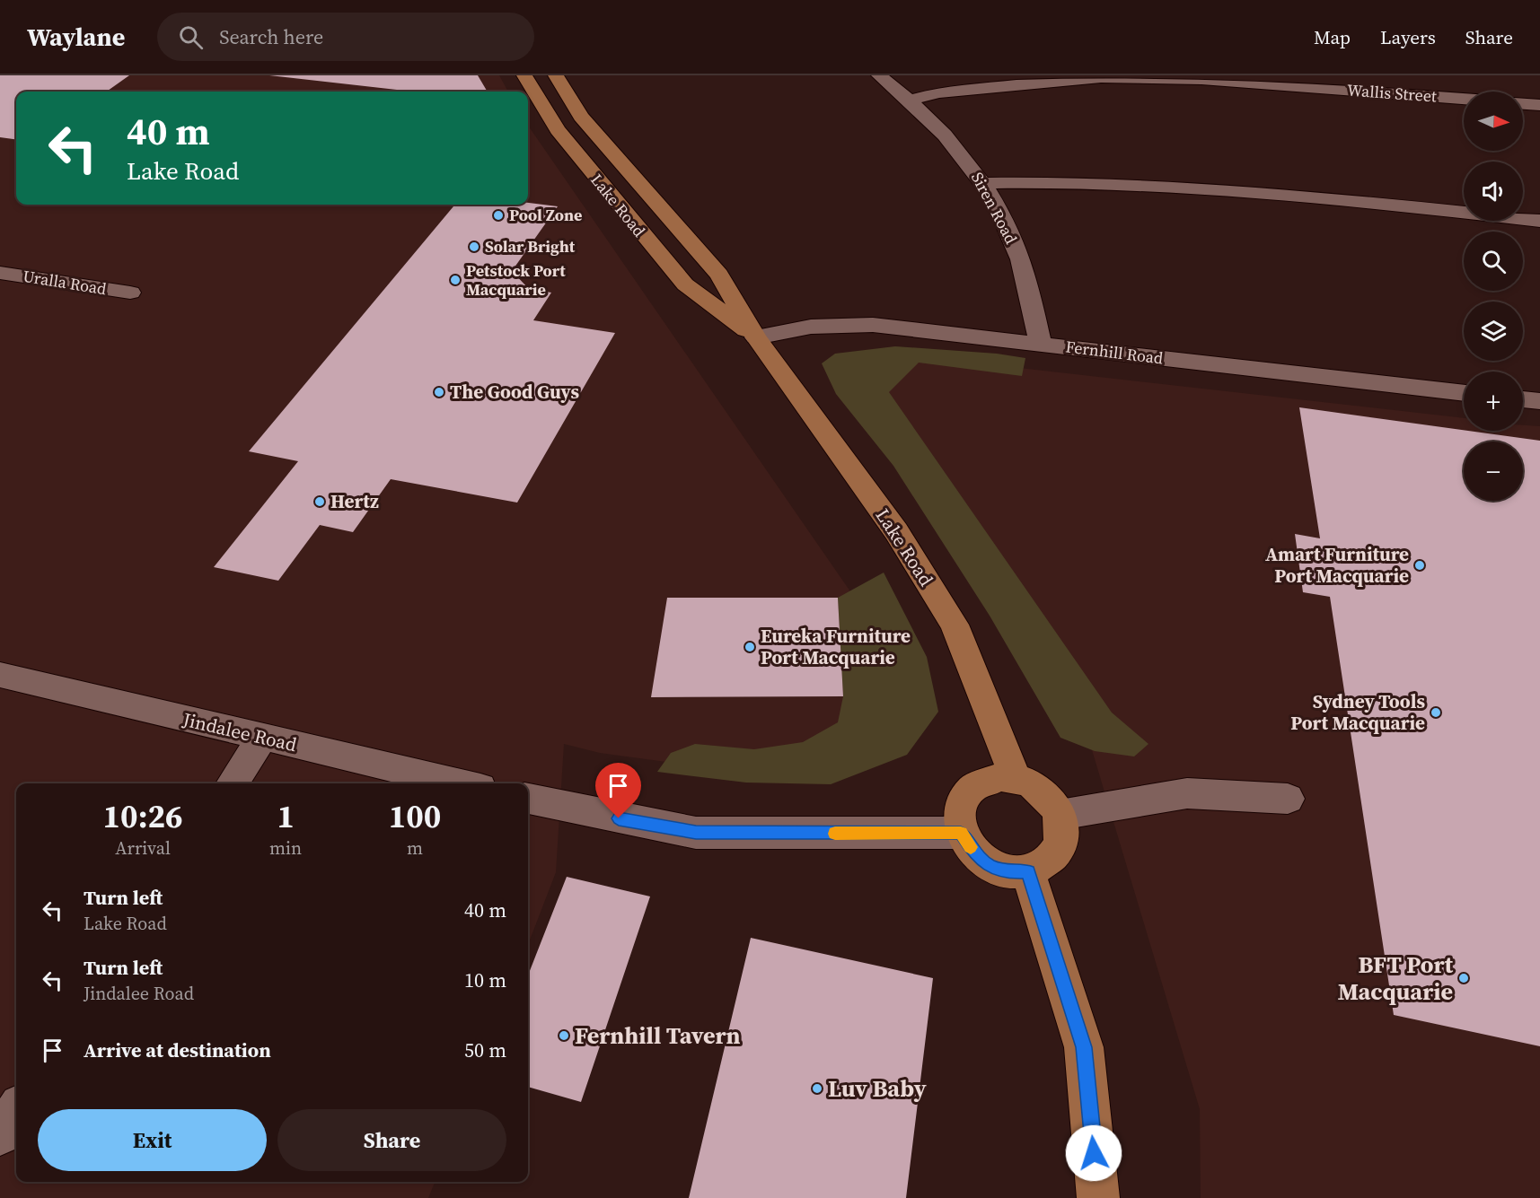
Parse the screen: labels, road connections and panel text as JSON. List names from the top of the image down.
{
  "streets": {
    "main road": ["Lake Road"],
    "street": [
      "Wallis Street",
      "Siren Road",
      "Uralla Road",
      "Fernhill Road",
      "Jindalee Road"
    ]
  },
  "crossings": [
    ["Wallis Street", "Siren Road"],
    ["Lake Road", "Fernhill Road"],
    ["Siren Road", "Fernhill Road"]
  ],
  "places": [
    "Pool Zone",
    "Solar Bright",
    "Petstock Port Macquarie",
    "The Good Guys",
    "Hertz",
    "Amart Furniture Port Macquarie",
    "Eureka Furniture Port Macquarie",
    "Sydney Tools Port Macquarie",
    "BFT Port Macquarie",
    "Fernhill Tavern",
    "Luv Baby"
  ],
  "north": "right",
  "page": {
    "header": "Waylane",
    "search": "Search here",
    "nav": ["Map", "Layers", "Share"],
    "map_buttons": ["+", "−"],
    "turn": ["40 m", "Lake Road"],
    "eta": [
      "10:26",
      "Arrival",
      "1",
      "min",
      "100",
      "m"
    ],
    "list": [
      {
        "name": "Turn left",
        "note": "Lake Road",
        "value": "40 m"
      },
      {
        "name": "Turn left",
        "note": "Jindalee Road",
        "value": "10 m"
      },
      {
        "name": "Arrive at destination",
        "value": "50 m"
      }
    ],
    "buttons": ["Exit", "Share"]
  }
}
